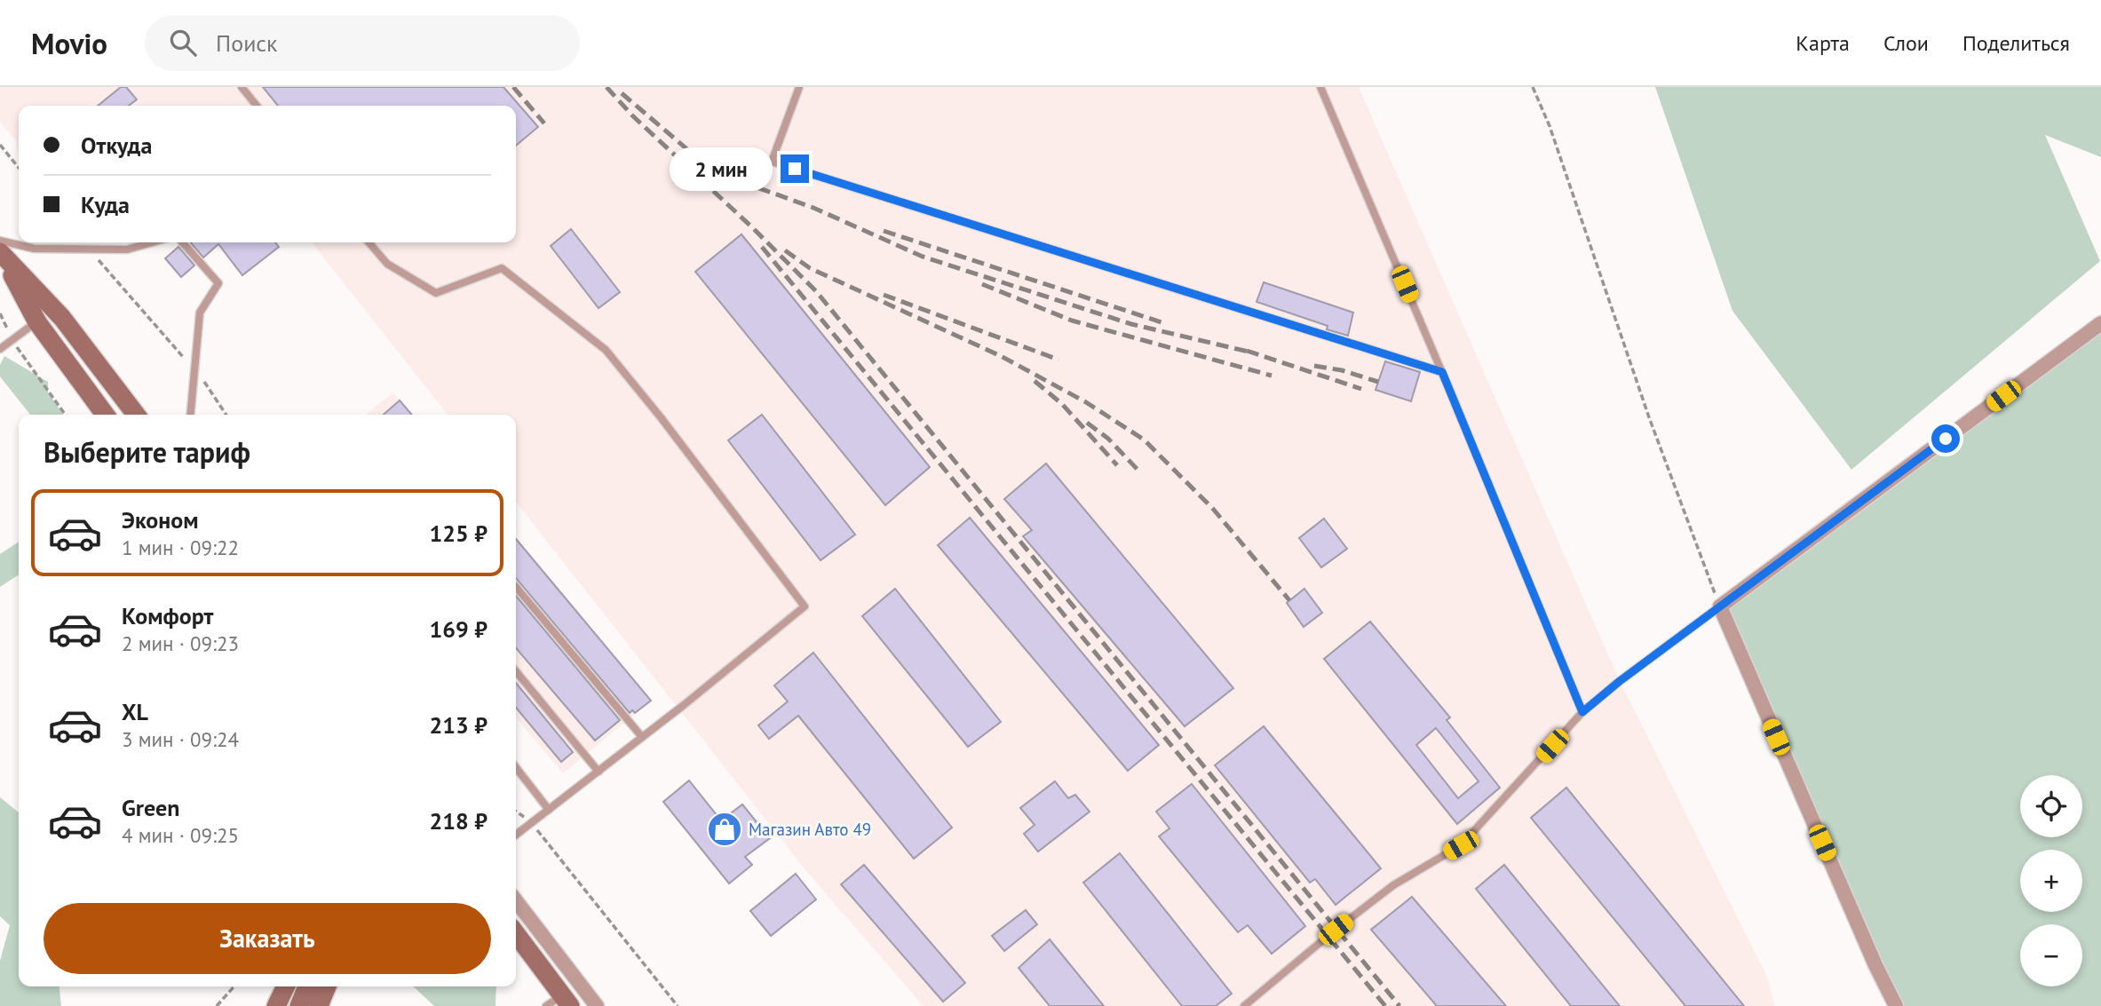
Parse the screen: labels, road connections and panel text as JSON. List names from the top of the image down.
{
  "places": {
    "shop": ["Магазин Авто 49"]
  },
  "page": {
    "header": "Movio",
    "search": "Поиск",
    "nav": ["Карта", "Слои", "Поделиться"],
    "banner": ["Откуда", "Куда"],
    "bubble": "2 мин",
    "heading": "Выберите тариф",
    "list": [
      {
        "name": "Эконом",
        "note": "1 мин · 09:22",
        "value": "125 ₽"
      },
      {
        "name": "Комфорт",
        "note": "2 мин · 09:23",
        "value": "169 ₽"
      },
      {
        "name": "XL",
        "note": "3 мин · 09:24",
        "value": "213 ₽"
      },
      {
        "name": "Green",
        "note": "4 мин · 09:25",
        "value": "218 ₽"
      }
    ],
    "map_buttons": ["+", "−"],
    "buttons": "Заказать"
  }
}
